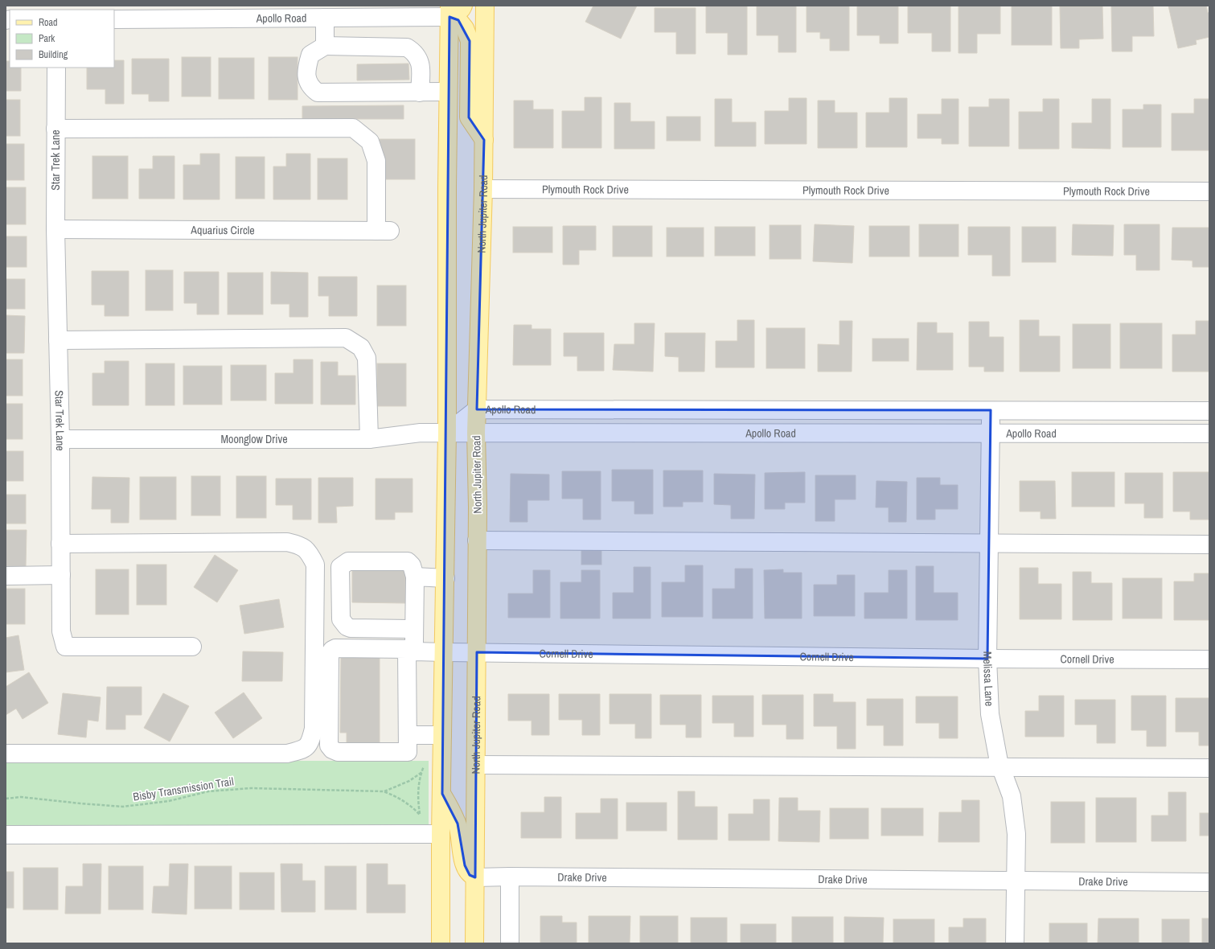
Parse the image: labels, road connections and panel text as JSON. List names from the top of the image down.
{
  "streets": {
    "main road": ["North Jupiter Road"],
    "street": [
      "Apollo Road",
      "Star Trek Lane",
      "Plymouth Rock Drive",
      "Aquarius Circle",
      "Moonglow Drive",
      "Cornell Drive",
      "Melissa Lane",
      "Drake Drive"
    ],
    "path": ["Bisby Transmission Trail"]
  },
  "crossings": [
    ["Apollo Road", "North Jupiter Road"],
    ["Apollo Road", "Moonglow Drive"],
    ["Apollo Road", "Melissa Lane"],
    ["Star Trek Lane", "Aquarius Circle"],
    ["Star Trek Lane", "Moonglow Drive"],
    ["Plymouth Rock Drive", "North Jupiter Road"],
    ["North Jupiter Road", "Cornell Drive"],
    ["North Jupiter Road", "Drake Drive"],
    ["Cornell Drive", "Melissa Lane"],
    ["Melissa Lane", "Drake Drive"]
  ],
  "legend": ["Road", "Park", "Building"]
}
